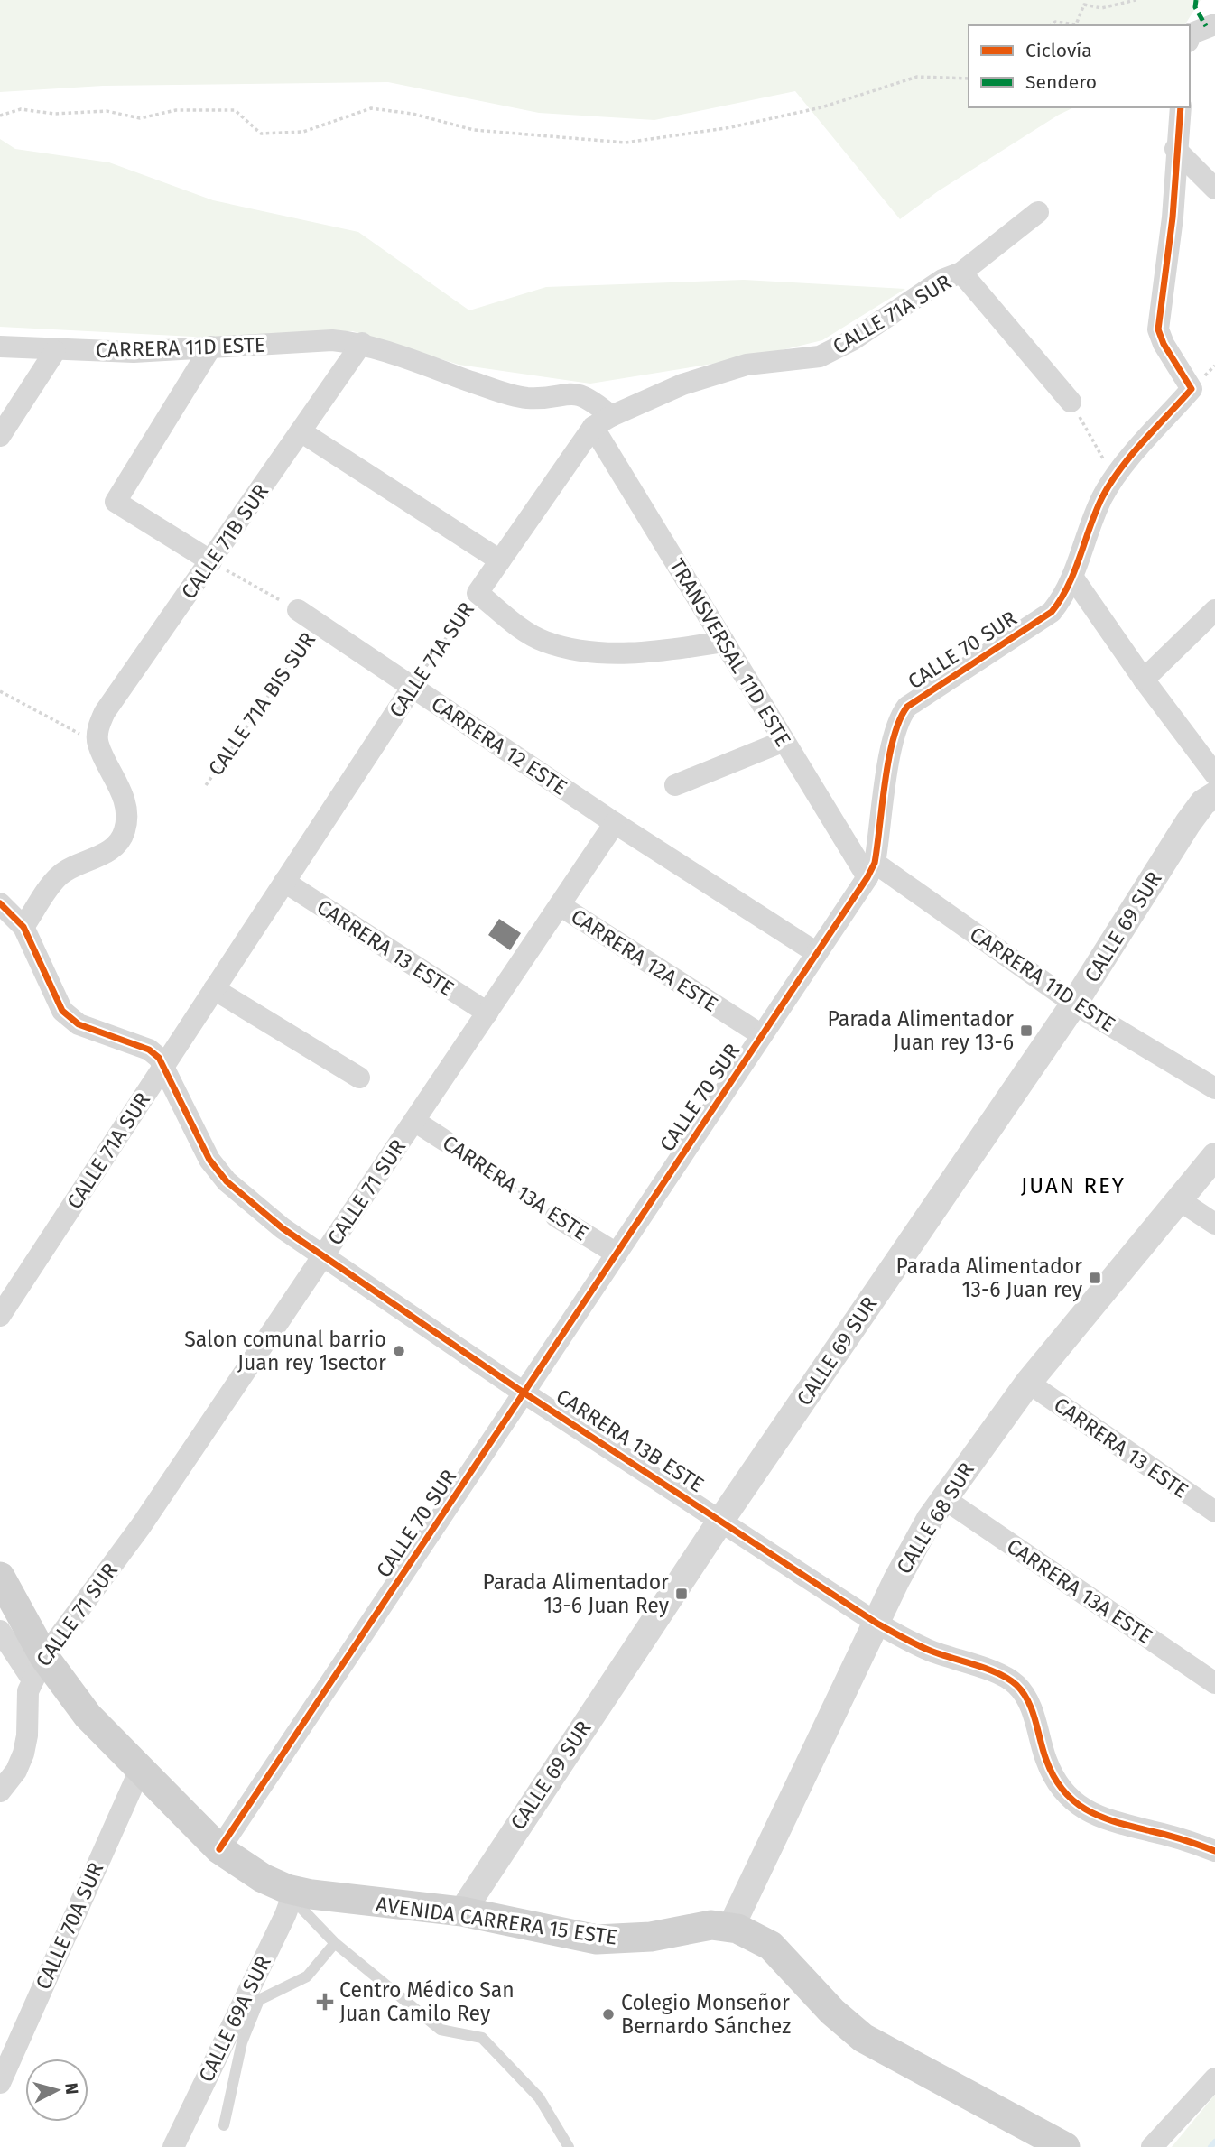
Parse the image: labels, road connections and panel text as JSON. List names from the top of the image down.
{
  "streets": {
    "main road": ["AVENIDA CARRERA 15 ESTE"],
    "street": [
      "CALLE 71A SUR",
      "CARRERA 11D ESTE",
      "CALLE 71B SUR",
      "CALLE 70 SUR",
      "TRANSVERSAL 11D ESTE",
      "CARRERA 12 ESTE",
      "CALLE 69 SUR",
      "CARRERA 13 ESTE",
      "CARRERA 12A ESTE",
      "CARRERA 13A ESTE",
      "CALLE 71 SUR",
      "CARRERA 13B ESTE",
      "CALLE 68 SUR",
      "CALLE 70A SUR",
      "CALLE 69A SUR"
    ],
    "path": ["CALLE 71A BIS SUR"]
  },
  "crossings": [
    ["CALLE 71A SUR", "CARRERA 11D ESTE"],
    ["CALLE 71A SUR", "TRANSVERSAL 11D ESTE"],
    ["CALLE 71A SUR", "CARRERA 12 ESTE"],
    ["CALLE 71A SUR", "CARRERA 13 ESTE"],
    ["CALLE 71A SUR", "CARRERA 13B ESTE"],
    ["CARRERA 11D ESTE", "CALLE 71B SUR"],
    ["CARRERA 11D ESTE", "CALLE 70 SUR"],
    ["CARRERA 11D ESTE", "TRANSVERSAL 11D ESTE"],
    ["CARRERA 11D ESTE", "CALLE 69 SUR"],
    ["CALLE 70 SUR", "TRANSVERSAL 11D ESTE"],
    ["CALLE 70 SUR", "CARRERA 12 ESTE"],
    ["CALLE 70 SUR", "CARRERA 12A ESTE"],
    ["CALLE 70 SUR", "CARRERA 13A ESTE"],
    ["CALLE 70 SUR", "CARRERA 13B ESTE"],
    ["CALLE 70 SUR", "AVENIDA CARRERA 15 ESTE"],
    ["CALLE 71A BIS SUR", "CARRERA 12 ESTE"],
    ["CARRERA 12 ESTE", "CALLE 71 SUR"],
    ["CALLE 69 SUR", "CARRERA 13B ESTE"],
    ["CALLE 69 SUR", "AVENIDA CARRERA 15 ESTE"],
    ["CARRERA 13 ESTE", "CALLE 71 SUR"],
    ["CARRERA 13 ESTE", "CALLE 68 SUR"],
    ["CARRERA 12A ESTE", "CALLE 71 SUR"],
    ["CARRERA 13A ESTE", "CALLE 71 SUR"],
    ["CARRERA 13A ESTE", "CALLE 68 SUR"],
    ["CALLE 71 SUR", "CARRERA 13B ESTE"],
    ["CALLE 71 SUR", "AVENIDA CARRERA 15 ESTE"],
    ["CARRERA 13B ESTE", "CALLE 68 SUR"],
    ["CALLE 68 SUR", "AVENIDA CARRERA 15 ESTE"],
    ["AVENIDA CARRERA 15 ESTE", "CALLE 70A SUR"],
    ["AVENIDA CARRERA 15 ESTE", "CALLE 69A SUR"]
  ],
  "districts": ["JUAN REY"],
  "places": {
    "transit": ["Parada Alimentador Juan rey 13-6", "Parada Alimentador 13-6 Juan rey", "Parada Alimentador 13-6 Juan Rey"],
    "other": ["Salon comunal barrio Juan rey 1sector", "Colegio Monseñor Bernardo Sánchez"],
    "health": ["Centro Médico San Juan Camilo Rey"]
  },
  "legend": ["Ciclovía", "Sendero"],
  "north": "right"
}
